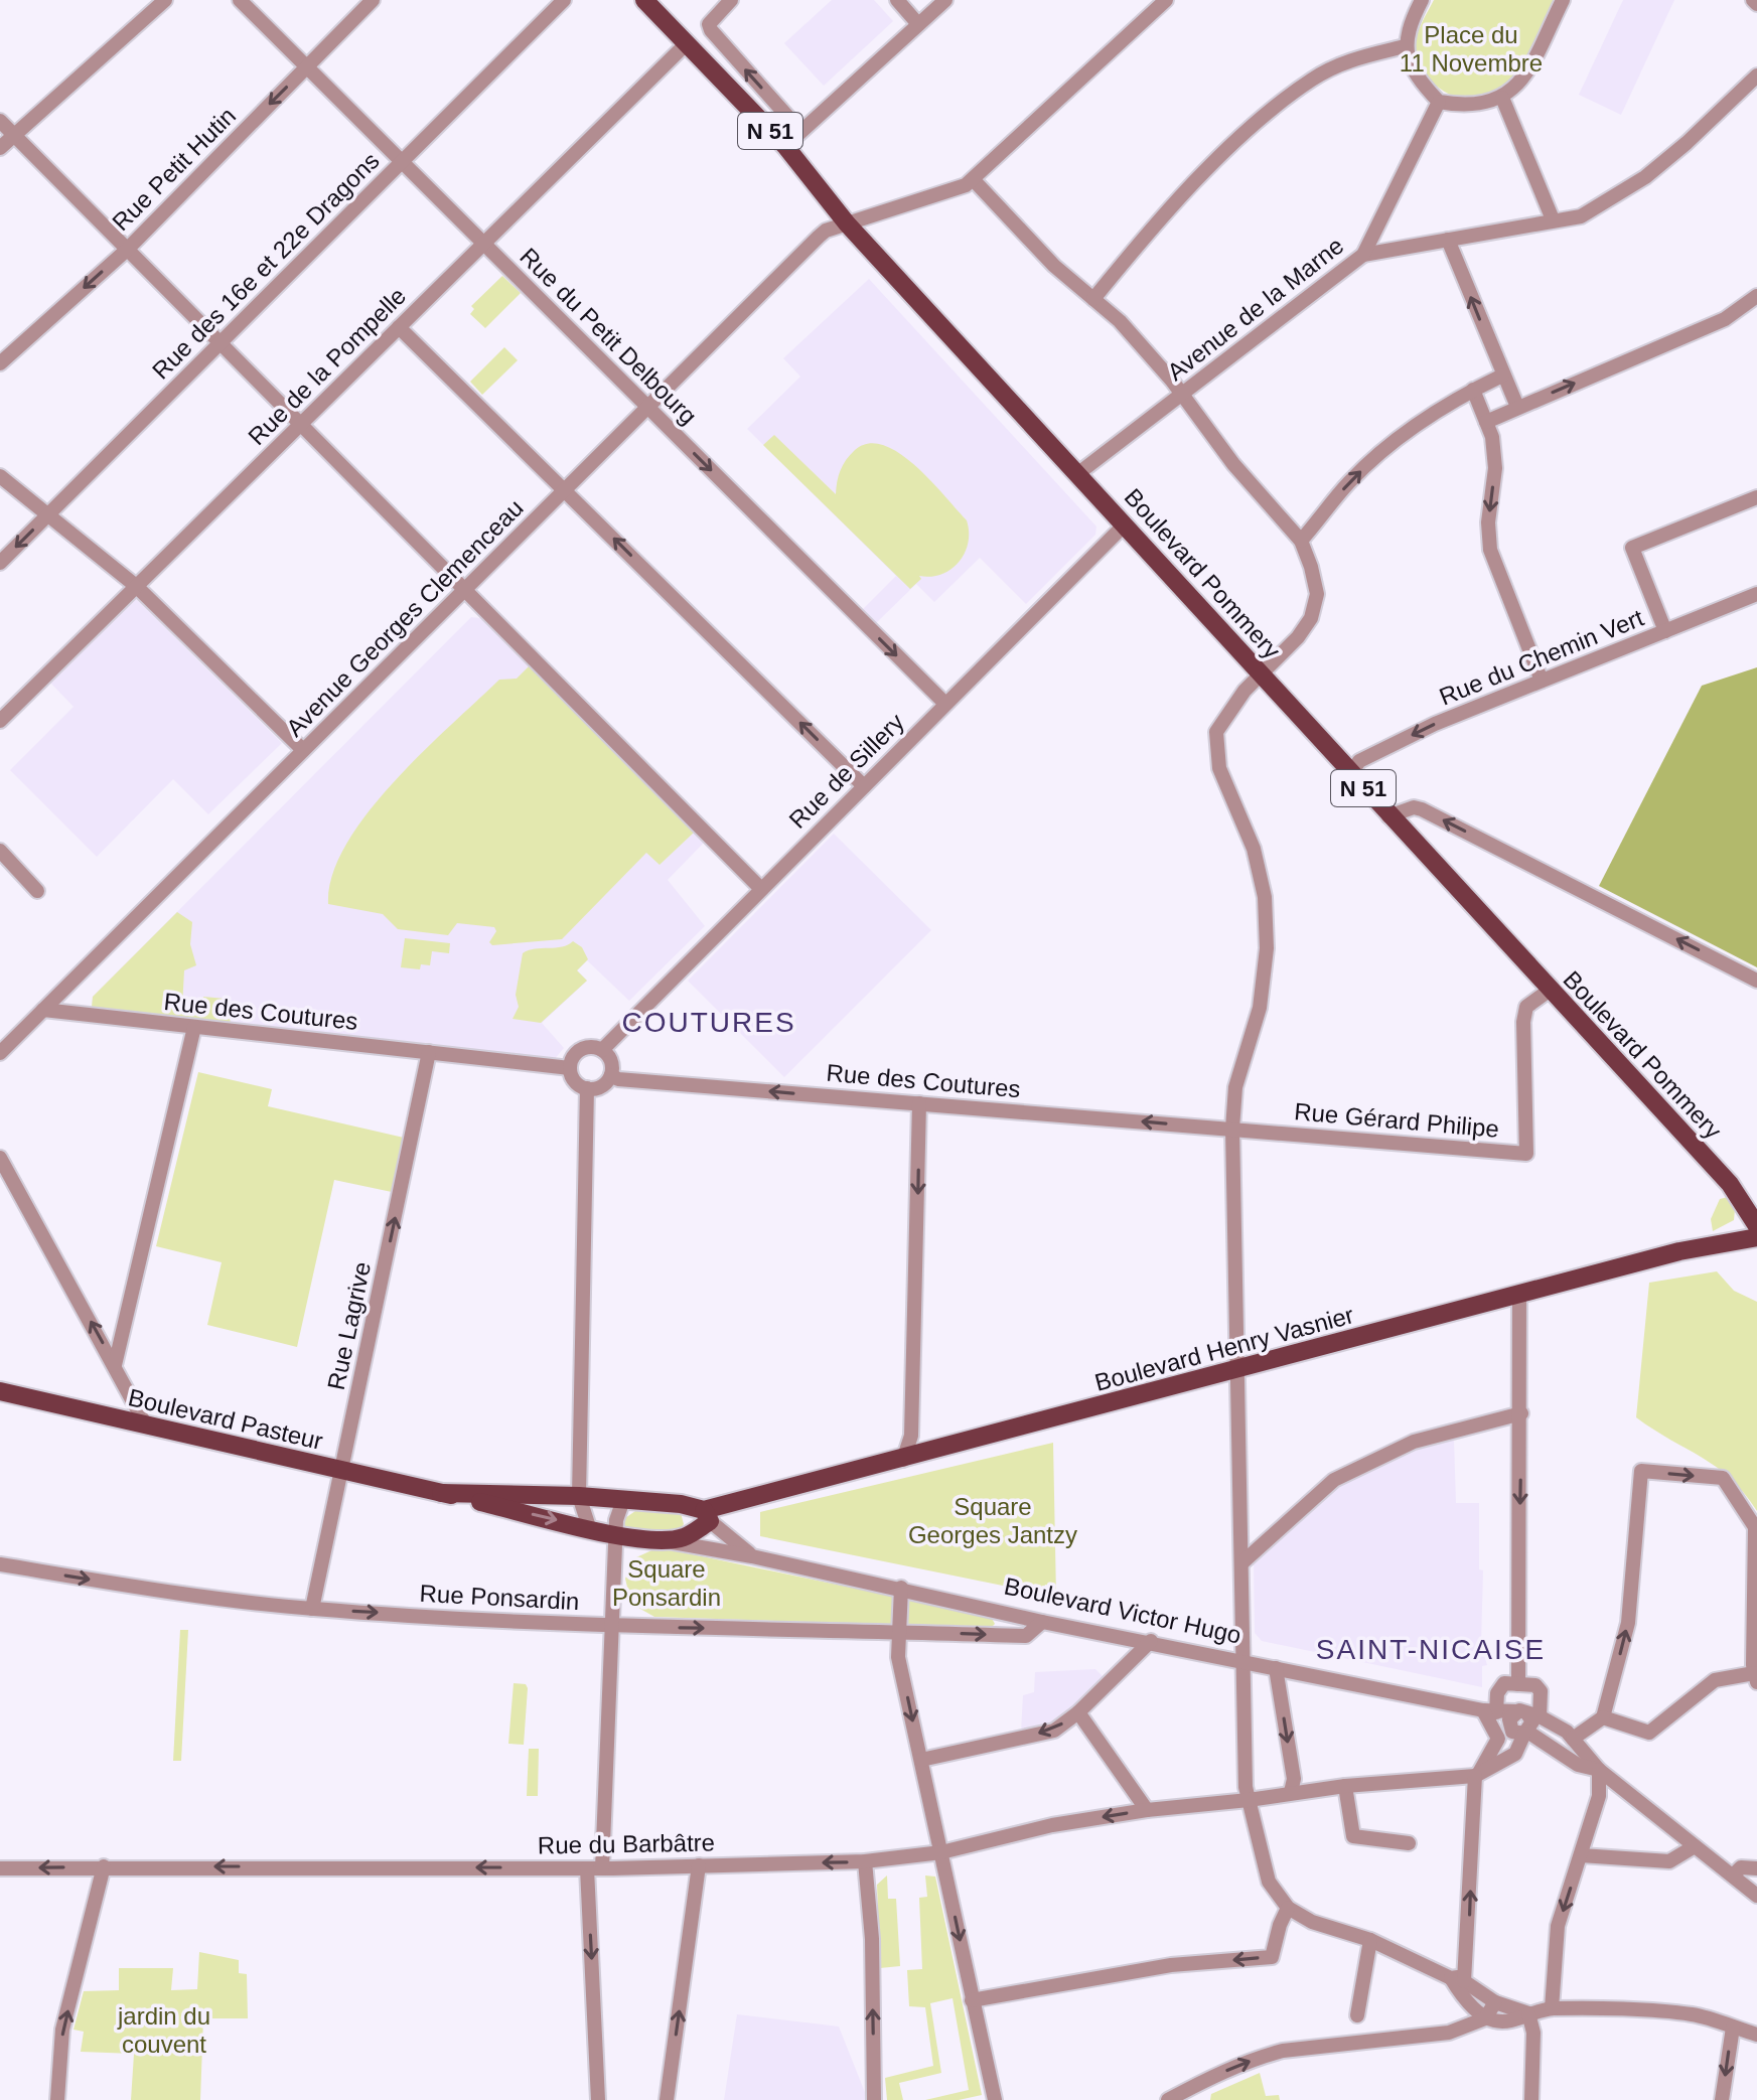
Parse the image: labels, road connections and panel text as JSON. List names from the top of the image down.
{
  "streets": {
    "main road": [
      "N 51",
      "Boulevard Pommery",
      "Boulevard Henry Vasnier",
      "Boulevard Pasteur",
      "Boulevard Victor Hugo"
    ],
    "street": [
      "Rue Petit Hutin",
      "Rue des 16e et 22e Dragons",
      "Avenue de la Marne",
      "Rue du Petit Delbourg",
      "Rue de la Pompelle",
      "Avenue Georges Clemenceau",
      "Rue du Chemin Vert",
      "Rue de Sillery",
      "Rue des Coutures",
      "Rue Gérard Philipe",
      "Rue Lagrive",
      "Rue Ponsardin",
      "Rue du Barbâtre"
    ]
  },
  "crossings": [
    ["Rue Petit Hutin", "Rue du Petit Delbourg"],
    ["Rue des 16e et 22e Dragons", "Rue du Petit Delbourg"],
    ["Avenue de la Marne", "Boulevard Pommery"],
    ["Rue du Petit Delbourg", "Rue de la Pompelle"],
    ["Rue du Petit Delbourg", "Avenue Georges Clemenceau"],
    ["Rue du Petit Delbourg", "Rue de Sillery"],
    ["Rue de la Pompelle", "Boulevard Pommery"],
    ["Boulevard Pommery", "Avenue Georges Clemenceau"],
    ["Boulevard Pommery", "Rue du Chemin Vert"],
    ["Boulevard Pommery", "Rue de Sillery"],
    ["Boulevard Pommery", "Rue Gérard Philipe"],
    ["Avenue Georges Clemenceau", "Rue des Coutures"],
    ["Rue de Sillery", "Rue des Coutures"],
    ["Rue des Coutures", "Rue Gérard Philipe"],
    ["Rue des Coutures", "Rue Lagrive"],
    ["Rue Lagrive", "Boulevard Pasteur"],
    ["Rue Lagrive", "Rue Ponsardin"],
    ["Boulevard Henry Vasnier", "Boulevard Pasteur"],
    ["Boulevard Henry Vasnier", "Boulevard Victor Hugo"],
    ["Boulevard Pasteur", "Boulevard Victor Hugo"],
    ["Rue Ponsardin", "Boulevard Victor Hugo"]
  ],
  "one_way": [
    "Rue Petit Hutin",
    "Rue du Chemin Vert",
    "Rue des Coutures",
    "Rue Lagrive",
    "Rue Ponsardin",
    "Rue du Barbâtre"
  ],
  "districts": ["COUTURES", "SAINT-NICAISE"],
  "parks": [
    "Place du 11 Novembre",
    "Square Georges Jantzy",
    "Square Ponsardin",
    "jardin du couvent"
  ]
}
